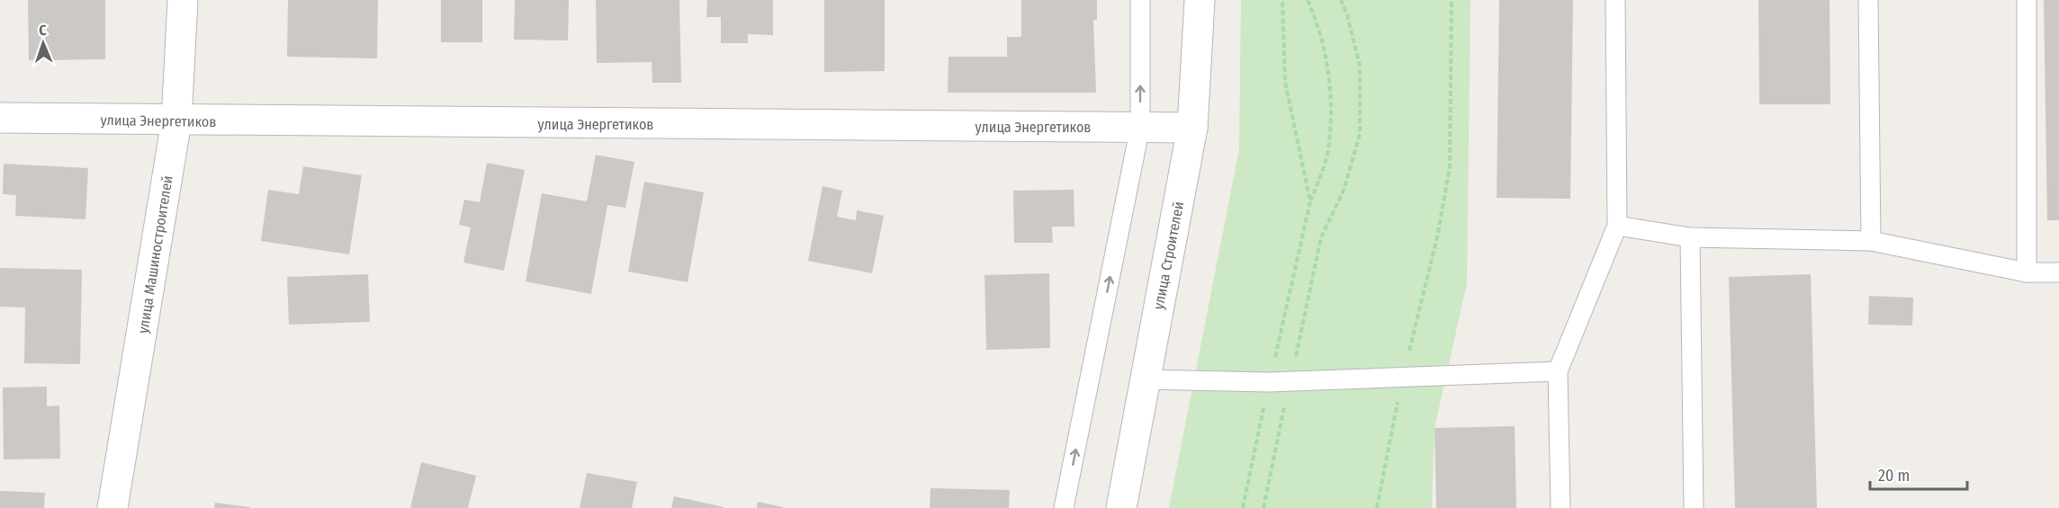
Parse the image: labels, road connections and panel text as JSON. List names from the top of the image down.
{
  "streets": {
    "street": ["улица Энергетиков", "улица Машиностроителей", "улица Строителей"]
  },
  "crossings": [
    ["улица Энергетиков", "улица Машиностроителей"],
    ["улица Энергетиков", "улица Строителей"]
  ],
  "scale_bar": "20 m",
  "north": "top"
}
